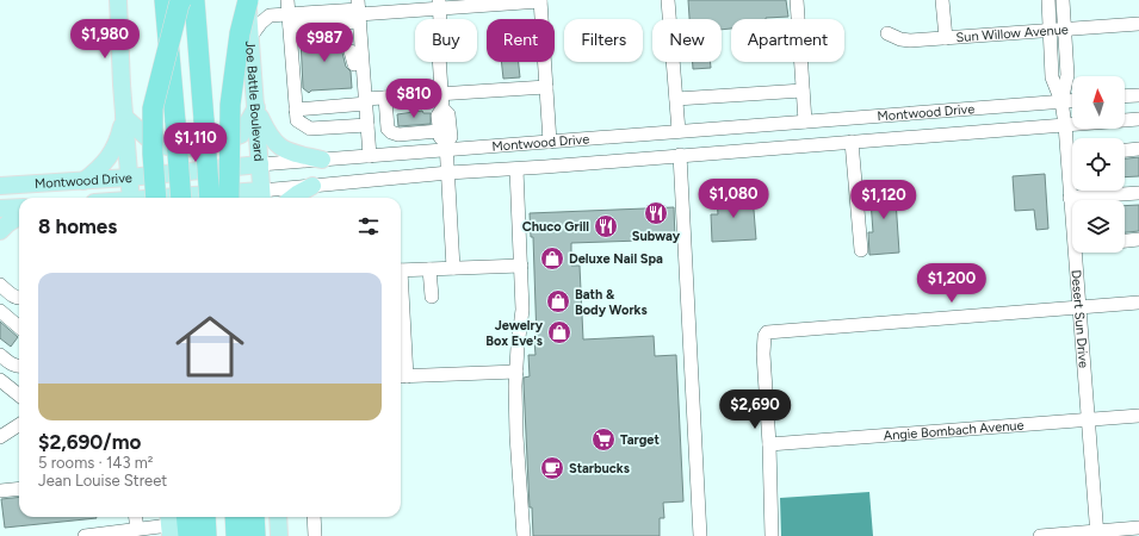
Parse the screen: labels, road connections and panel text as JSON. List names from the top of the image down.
{
  "streets": {
    "main road": ["Joe Battle Boulevard", "Montwood Drive"],
    "street": ["Sun Willow Avenue", "Desert Sun Drive", "Angie Bombach Avenue"]
  },
  "crossings": [
    ["Sun Willow Avenue", "Desert Sun Drive"],
    ["Joe Battle Boulevard", "Montwood Drive"],
    ["Montwood Drive", "Desert Sun Drive"],
    ["Desert Sun Drive", "Angie Bombach Avenue"]
  ],
  "places": {
    "restaurant": ["Subway", "Chuco Grill"],
    "shop": ["Deluxe Nail Spa", "Bath & Body Works", "Jewelry Box Eve's"],
    "supermarket": ["Target"],
    "cafe": ["Starbucks"]
  },
  "north": "top",
  "page": {
    "price": [
      "$1,980",
      "$987",
      "$810",
      "$1,110",
      "$1,080",
      "$1,120",
      "$1,200",
      "$2,690"
    ],
    "chip": [
      "Buy",
      "Rent",
      "Filters",
      "New",
      "Apartment"
    ],
    "heading": "8 homes",
    "list": [
      {
        "name": "$2,690/mo",
        "note": "5 rooms · 143 m² · Jean Louise Street"
      }
    ]
  }
}
